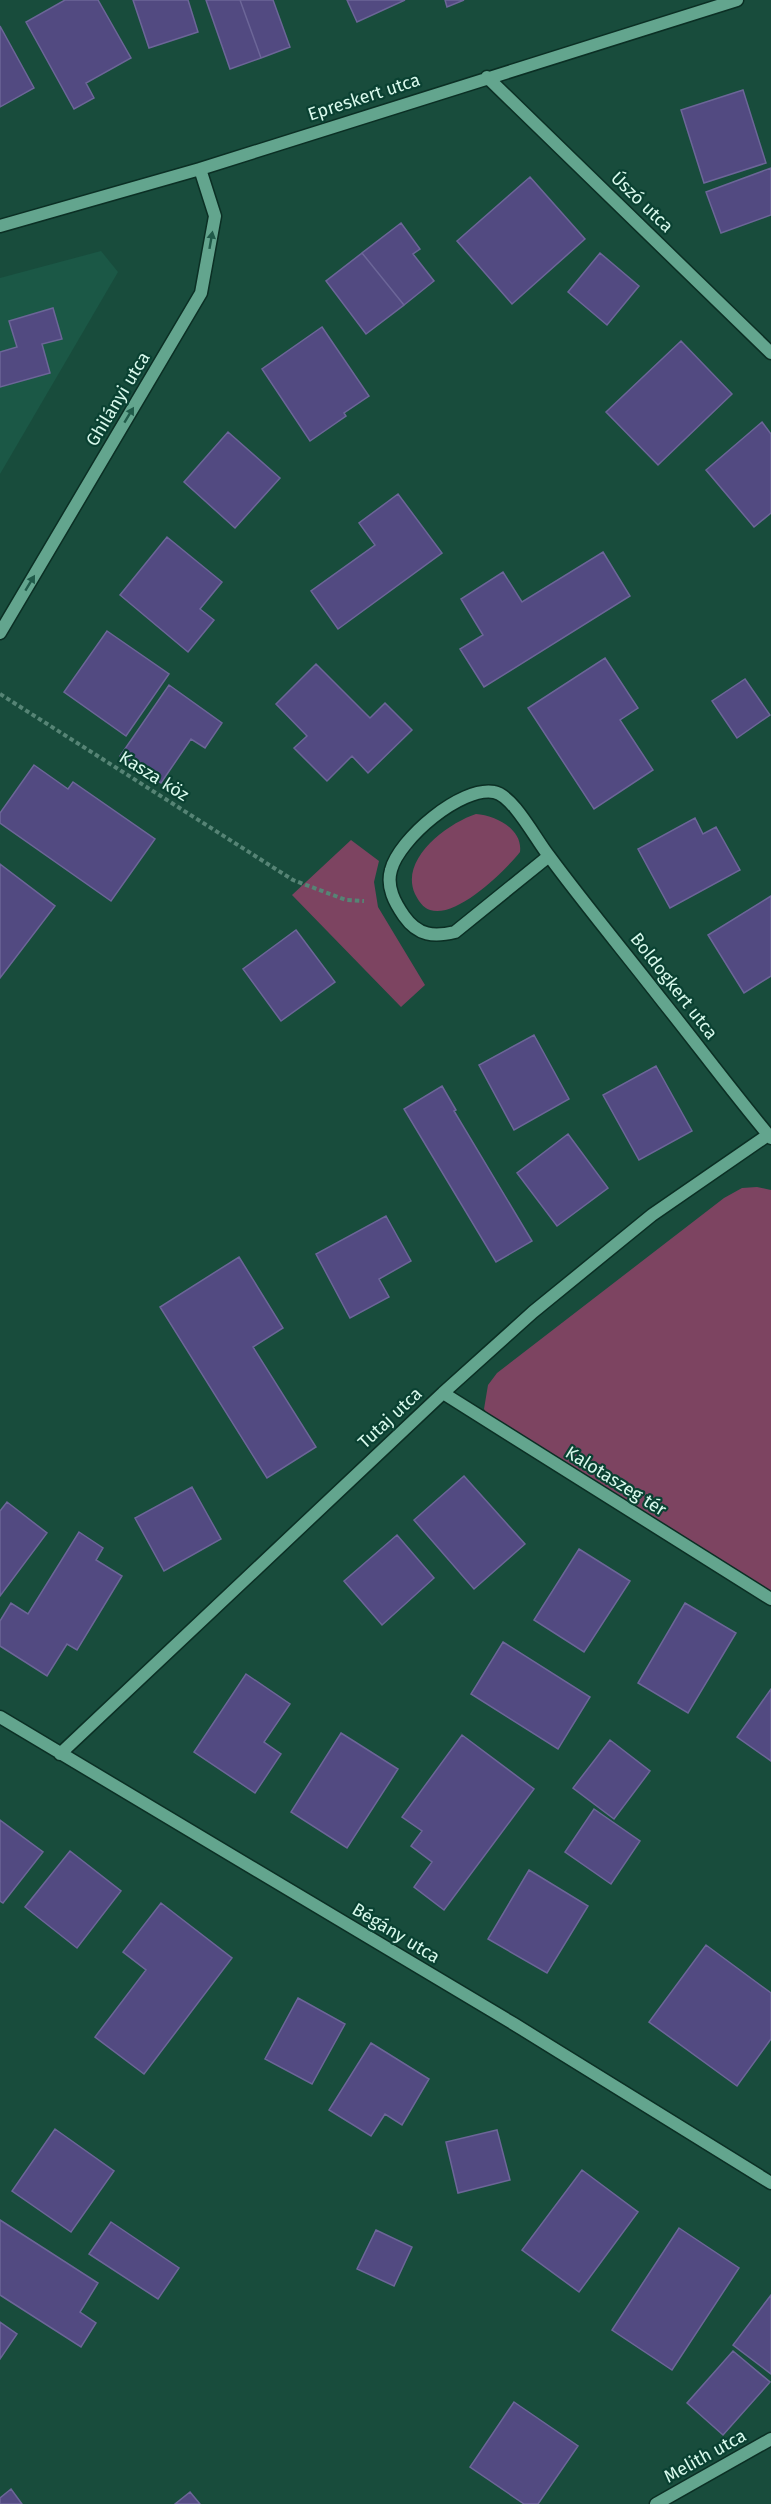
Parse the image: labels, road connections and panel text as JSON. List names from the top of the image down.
{
  "streets": {
    "street": [
      "Epreskert utca",
      "Úszó utca",
      "Ghilányi utca",
      "Boldogkert utca",
      "Tutaj utca",
      "Kalotaszeg tér",
      "Bégány utca",
      "Melith utca"
    ],
    "path": ["Kasza köz"]
  },
  "crossings": [
    ["Epreskert utca", "Úszó utca"],
    ["Epreskert utca", "Ghilányi utca"],
    ["Kasza köz", "Boldogkert utca"],
    ["Boldogkert utca", "Tutaj utca"],
    ["Tutaj utca", "Kalotaszeg tér"],
    ["Tutaj utca", "Bégány utca"]
  ],
  "one_way": ["Ghilányi utca"]
}
